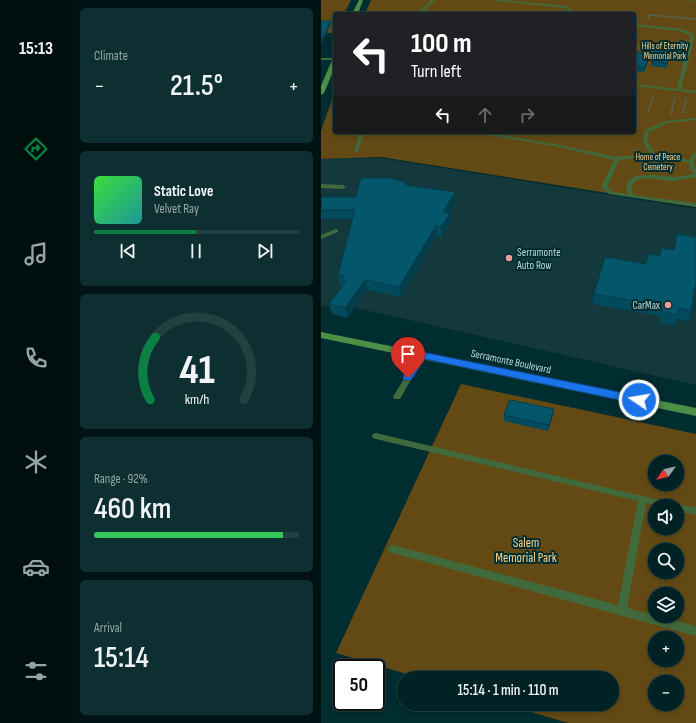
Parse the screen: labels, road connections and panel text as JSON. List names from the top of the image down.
{
  "streets": {
    "main road": ["Serramonte Boulevard"]
  },
  "parks": ["Hills of Eternity Memorial Park", "Home of Peace Cemetery", "Salem Memorial Park"],
  "places": ["Serramonte Auto Row", "CarMax"],
  "north": "bottom left",
  "page": {
    "tabs": "15:13",
    "tile": [
      "Climate",
      ["Range · 92%", "460 km"],
      ["Arrival", "15:14"]
    ],
    "turn": ["100 m", "Turn left"],
    "heat": ["−", "21.5°", "+"],
    "song": ["Static Love", "Velvet Ray"],
    "map_buttons": ["+", "−"],
    "limit": "50",
    "trip": "15:14 · 1 min · 110 m",
    "gauge": ["41", "km/h"]
  }
}
